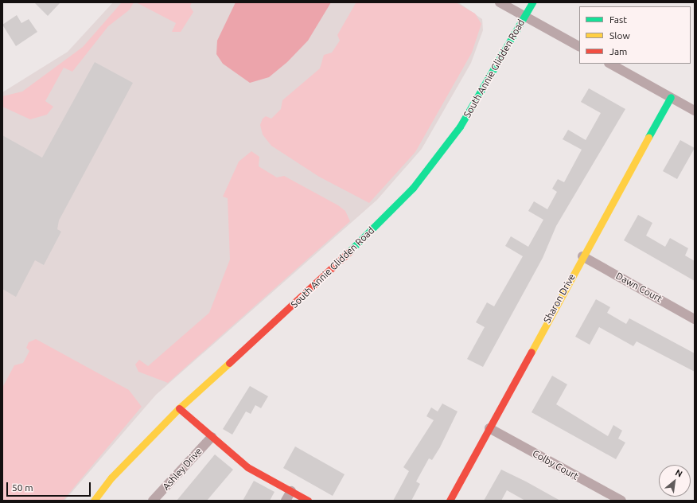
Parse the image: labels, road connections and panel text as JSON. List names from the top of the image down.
{
  "streets": {
    "main road": ["South Annie Glidden Road", "Sharon Drive"],
    "street": ["Dawn Court", "Colby Court", "Ashley Drive"]
  },
  "crossings": [
    ["Dawn Court", "Sharon Drive"],
    ["Sharon Drive", "Colby Court"]
  ],
  "legend": ["Fast", "Slow", "Jam"],
  "scale_bar": "50 m",
  "north": "top right"
}
